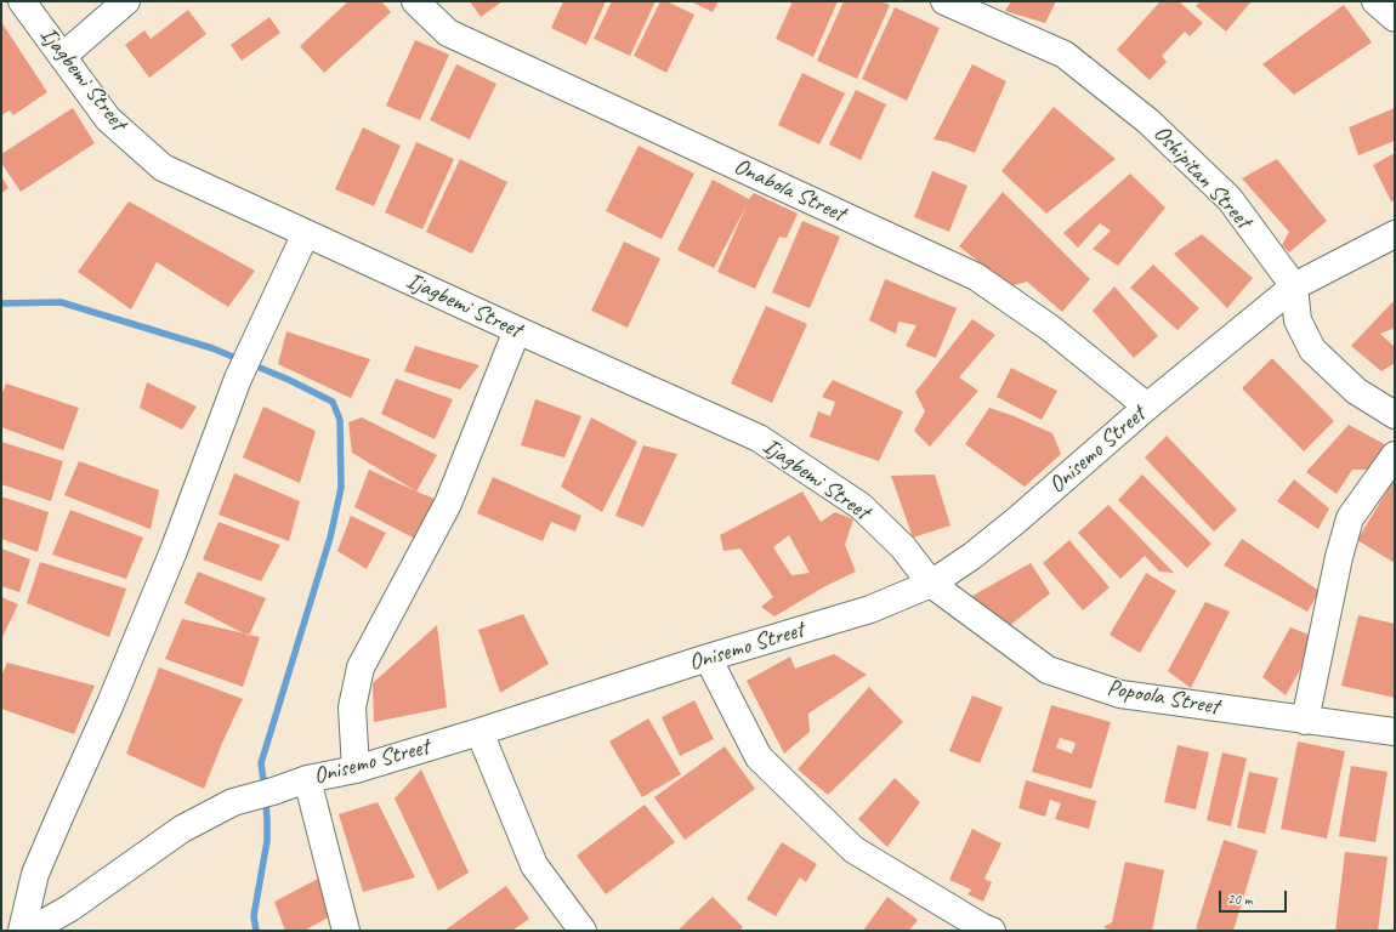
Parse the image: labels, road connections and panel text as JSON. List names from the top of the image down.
{
  "streets": {
    "street": [
      "Ijagbemi Street",
      "Oshipitan Street",
      "Onabola Street",
      "Onisemo Street",
      "Popoola Street"
    ]
  },
  "crossings": [
    ["Ijagbemi Street", "Onisemo Street"],
    ["Ijagbemi Street", "Popoola Street"],
    ["Oshipitan Street", "Onisemo Street"],
    ["Onabola Street", "Onisemo Street"],
    ["Onisemo Street", "Popoola Street"]
  ],
  "scale_bar": "20 m"
}
